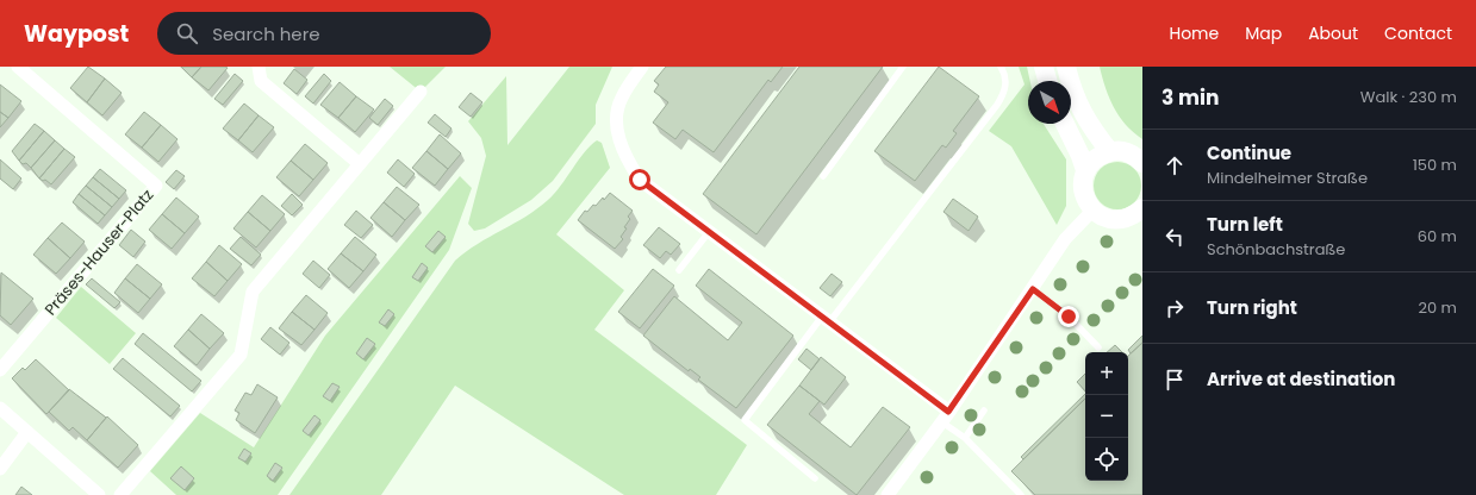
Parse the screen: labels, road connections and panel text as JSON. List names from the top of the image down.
{
  "streets": {
    "street": ["Präses-Hauser-Platz"]
  },
  "north": "bottom right",
  "page": {
    "header": "Waypost",
    "search": "Search here",
    "nav": [
      "Home",
      "Map",
      "About",
      "Contact"
    ],
    "heading": ["3 min", "Walk · 230 m"],
    "list": [
      ["Continue", "Mindelheimer Straße", "150 m"],
      ["Turn left", "Schönbachstraße", "60 m"],
      ["Turn right", "20 m"],
      "Arrive at destination"
    ],
    "map_buttons": ["+", "−"]
  }
}
